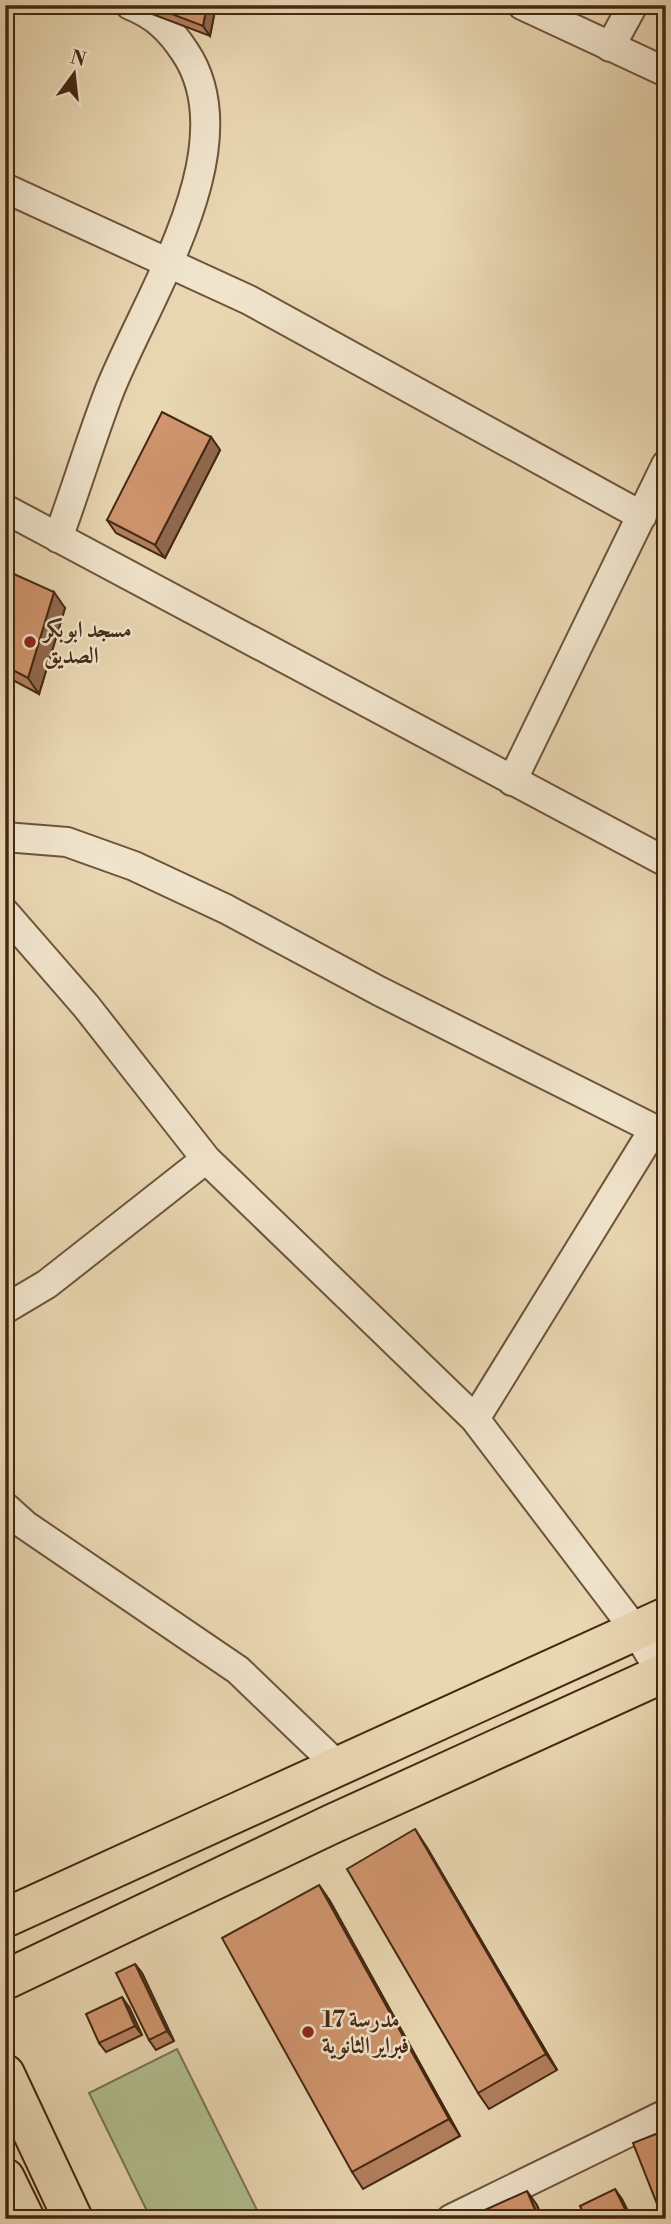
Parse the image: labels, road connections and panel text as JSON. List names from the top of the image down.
{
  "places": ["مسجد ابوبكر الصديق", "مدرسة 17 فبراير الثانوية"],
  "north": "top"
}
